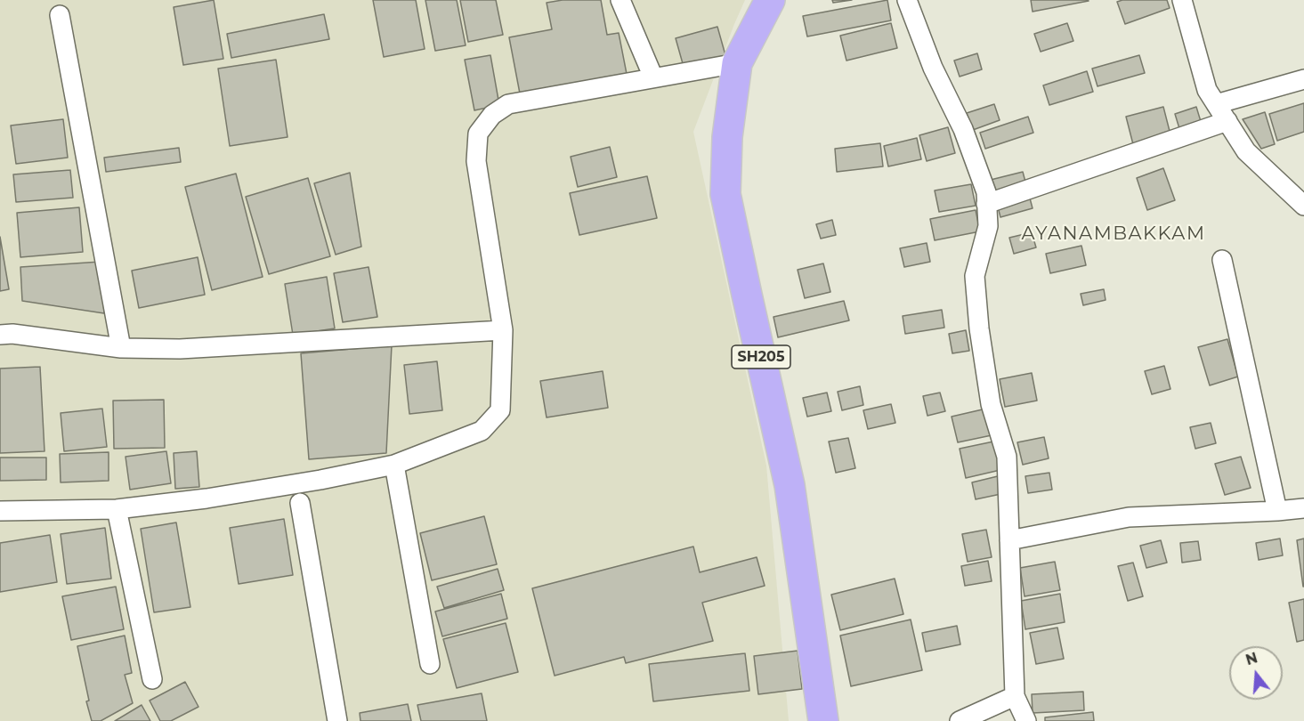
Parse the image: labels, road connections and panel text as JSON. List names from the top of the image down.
{
  "streets": {
    "main road": ["SH205"]
  },
  "districts": ["AYANAMBAKKAM"],
  "north": "top"
}
